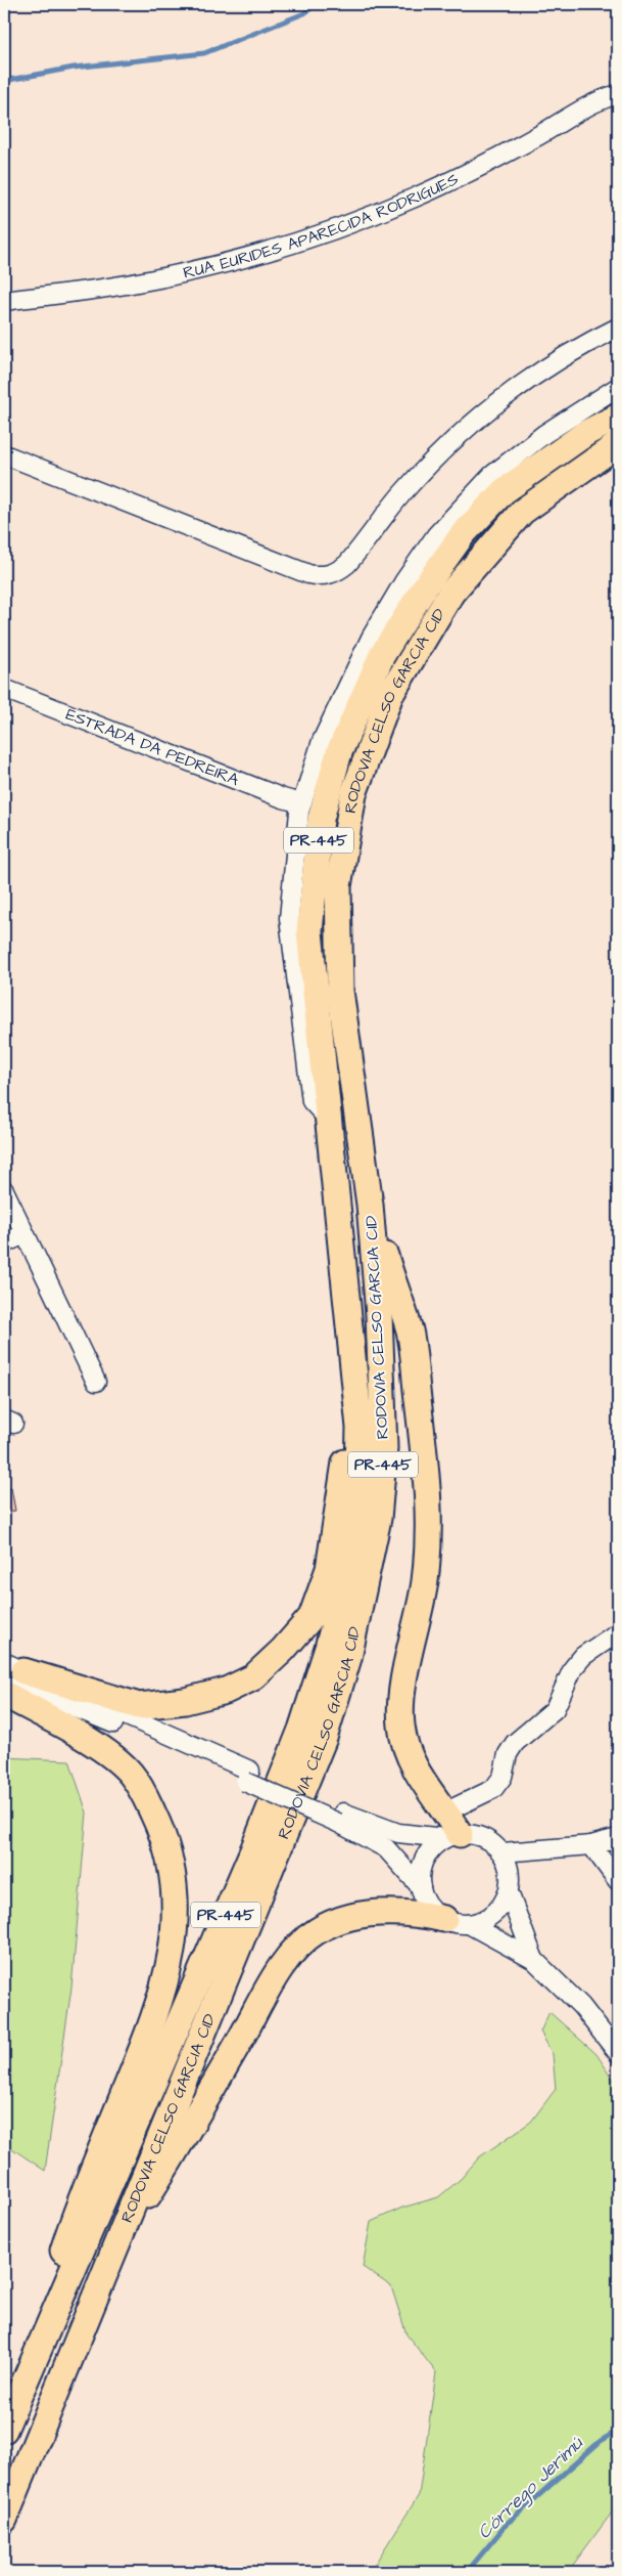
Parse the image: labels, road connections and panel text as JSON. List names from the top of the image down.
{
  "streets": {
    "highway": ["RODOVIA CELSO GARCIA CID", "PR-445"],
    "street": ["RUA EURIDES APARECIDA RODRIGUES", "ESTRADA DA PEDREIRA"]
  },
  "water": ["Córrego Jerimú"]
}
